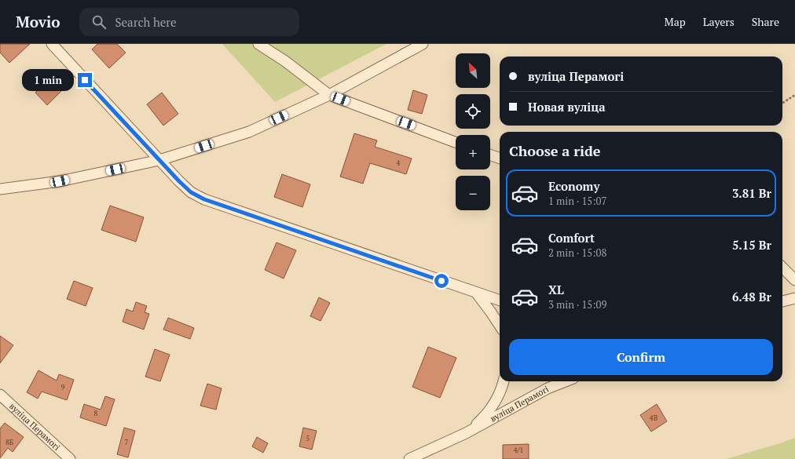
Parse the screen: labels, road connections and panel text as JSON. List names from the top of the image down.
{
  "streets": {
    "street": ["вуліца Перамогі"]
  },
  "house_numbers": [
    "4",
    "9",
    "8",
    "4В",
    "5",
    "8Б",
    "7",
    "4/1"
  ],
  "north": "top left",
  "page": {
    "header": "Movio",
    "search": "Search here",
    "nav": ["Map", "Layers", "Share"],
    "map_buttons": ["+", "−"],
    "banner": ["вуліца Перамогі", "Новая вуліца"],
    "bubble": "1 min",
    "heading": "Choose a ride",
    "list": [
      {
        "name": "Economy",
        "note": "1 min · 15:07",
        "value": "3.81 Br"
      },
      {
        "name": "Comfort",
        "note": "2 min · 15:08",
        "value": "5.15 Br"
      },
      {
        "name": "XL",
        "note": "3 min · 15:09",
        "value": "6.48 Br"
      }
    ],
    "buttons": "Confirm"
  }
}
